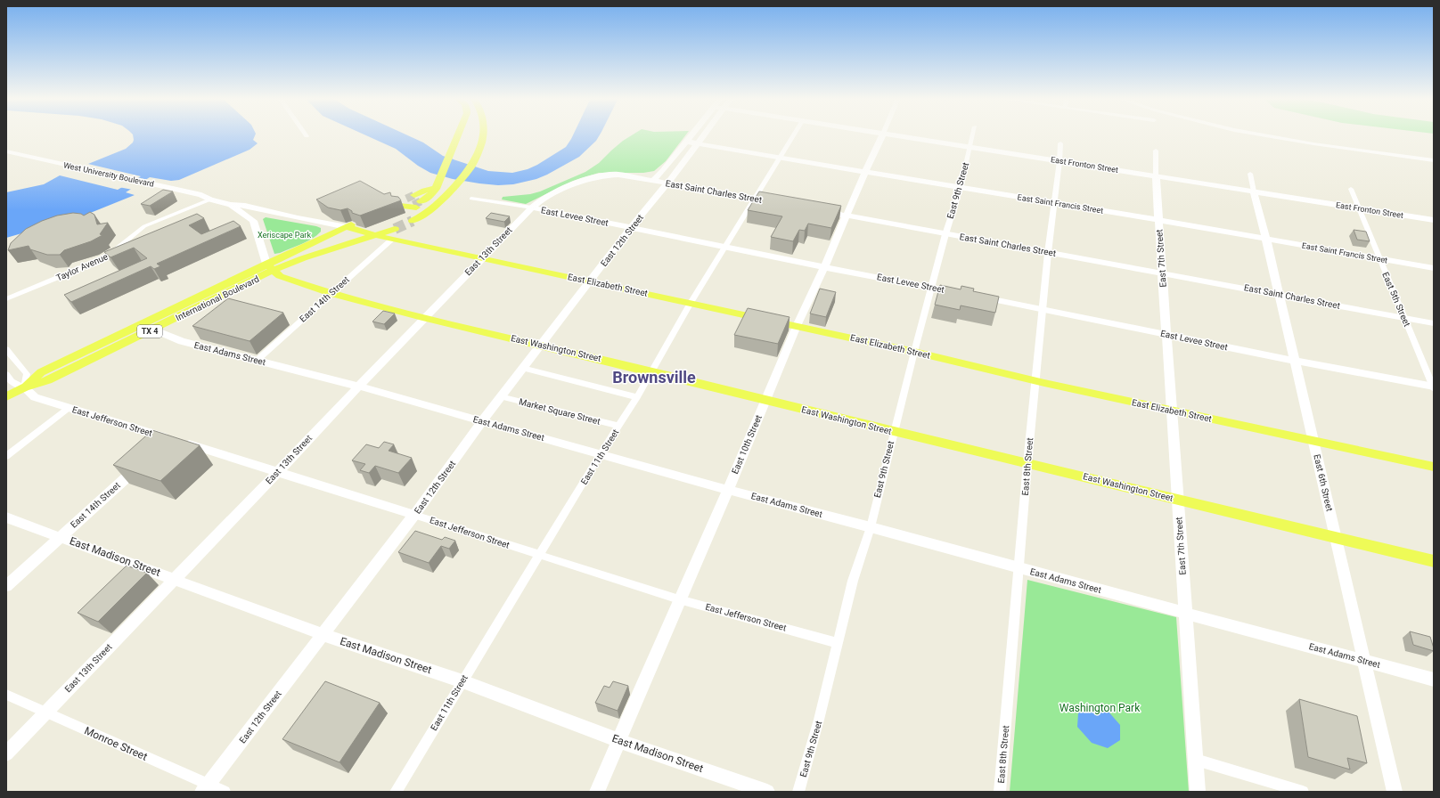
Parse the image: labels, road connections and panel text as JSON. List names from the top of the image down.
{
  "streets": {
    "main road": [
      "East Fronton Street",
      "West University Boulevard",
      "East Saint Charles Street",
      "East Saint Francis Street",
      "East Levee Street",
      "East 12th Street",
      "East 13th Street",
      "East 7th Street",
      "East Elizabeth Street",
      "International Boulevard",
      "East 14th Street",
      "TX 4",
      "East Washington Street",
      "East Adams Street",
      "East Jefferson Street",
      "East 10th Street",
      "East 6th Street",
      "East Madison Street"
    ],
    "street": [
      "East 9th Street",
      "Taylor Avenue",
      "East 5th Street",
      "Market Square Street",
      "East 11th Street",
      "East 8th Street",
      "Monroe Street"
    ]
  },
  "crossings": [
    ["East Fronton Street", "East 9th Street"],
    ["East Fronton Street", "East 7th Street"],
    ["East Fronton Street", "East 5th Street"],
    ["East Fronton Street", "East 8th Street"],
    ["East Fronton Street", "East 6th Street"],
    ["West University Boulevard", "Taylor Avenue"],
    ["West University Boulevard", "East Elizabeth Street"],
    ["West University Boulevard", "International Boulevard"],
    ["East 9th Street", "East Saint Charles Street"],
    ["East 9th Street", "East Saint Francis Street"],
    ["East 9th Street", "East Levee Street"],
    ["East 9th Street", "East Elizabeth Street"],
    ["East 9th Street", "East Washington Street"],
    ["East 9th Street", "East Adams Street"],
    ["East 9th Street", "East Jefferson Street"],
    ["East Saint Charles Street", "East 12th Street"],
    ["East Saint Charles Street", "East 13th Street"],
    ["East Saint Charles Street", "East 7th Street"],
    ["East Saint Charles Street", "East 5th Street"],
    ["East Saint Charles Street", "East 10th Street"],
    ["East Saint Charles Street", "East 11th Street"],
    ["East Saint Charles Street", "East 8th Street"],
    ["East Saint Charles Street", "East 6th Street"],
    ["East Saint Francis Street", "East 12th Street"],
    ["East Saint Francis Street", "East 7th Street"],
    ["East Saint Francis Street", "East 5th Street"],
    ["East Saint Francis Street", "East 10th Street"],
    ["East Saint Francis Street", "East 11th Street"],
    ["East Saint Francis Street", "East 8th Street"],
    ["East Saint Francis Street", "East 6th Street"],
    ["East Levee Street", "East 12th Street"],
    ["East Levee Street", "East 13th Street"],
    ["East Levee Street", "East 7th Street"],
    ["East Levee Street", "East 5th Street"],
    ["East Levee Street", "East 10th Street"],
    ["East Levee Street", "East 11th Street"],
    ["East Levee Street", "East 8th Street"],
    ["East Levee Street", "East 6th Street"],
    ["East 12th Street", "East Elizabeth Street"],
    ["East 12th Street", "East Washington Street"],
    ["East 12th Street", "East Adams Street"],
    ["East 12th Street", "Market Square Street"],
    ["East 12th Street", "East Jefferson Street"],
    ["East 12th Street", "East Madison Street"],
    ["East 12th Street", "Monroe Street"],
    ["East 13th Street", "East Elizabeth Street"],
    ["East 13th Street", "East Washington Street"],
    ["East 13th Street", "East Adams Street"],
    ["East 13th Street", "East Jefferson Street"],
    ["East 13th Street", "East Madison Street"],
    ["East 13th Street", "Monroe Street"],
    ["East 7th Street", "East Elizabeth Street"],
    ["East 7th Street", "East Washington Street"],
    ["East 7th Street", "East Adams Street"],
    ["East Elizabeth Street", "International Boulevard"],
    ["East Elizabeth Street", "East 14th Street"],
    ["East Elizabeth Street", "East 10th Street"],
    ["East Elizabeth Street", "East 11th Street"],
    ["East Elizabeth Street", "East 8th Street"],
    ["East Elizabeth Street", "East 6th Street"],
    ["International Boulevard", "East Washington Street"],
    ["International Boulevard", "East Adams Street"],
    ["International Boulevard", "East Jefferson Street"],
    ["East 14th Street", "East Washington Street"],
    ["East 14th Street", "East Adams Street"],
    ["East 14th Street", "East Madison Street"],
    ["East Washington Street", "East 10th Street"],
    ["East Washington Street", "East 11th Street"],
    ["East Washington Street", "East 8th Street"],
    ["East Washington Street", "East 6th Street"],
    ["East Adams Street", "East 10th Street"],
    ["East Adams Street", "East 11th Street"],
    ["East Adams Street", "East 8th Street"],
    ["East Adams Street", "East 6th Street"],
    ["Market Square Street", "East 11th Street"],
    ["East Jefferson Street", "East 10th Street"],
    ["East Jefferson Street", "East 11th Street"],
    ["East 10th Street", "East Madison Street"],
    ["East 11th Street", "East Madison Street"]
  ],
  "districts": ["Brownsville"],
  "parks": ["Xeriscape Park", "Washington Park"]
}
